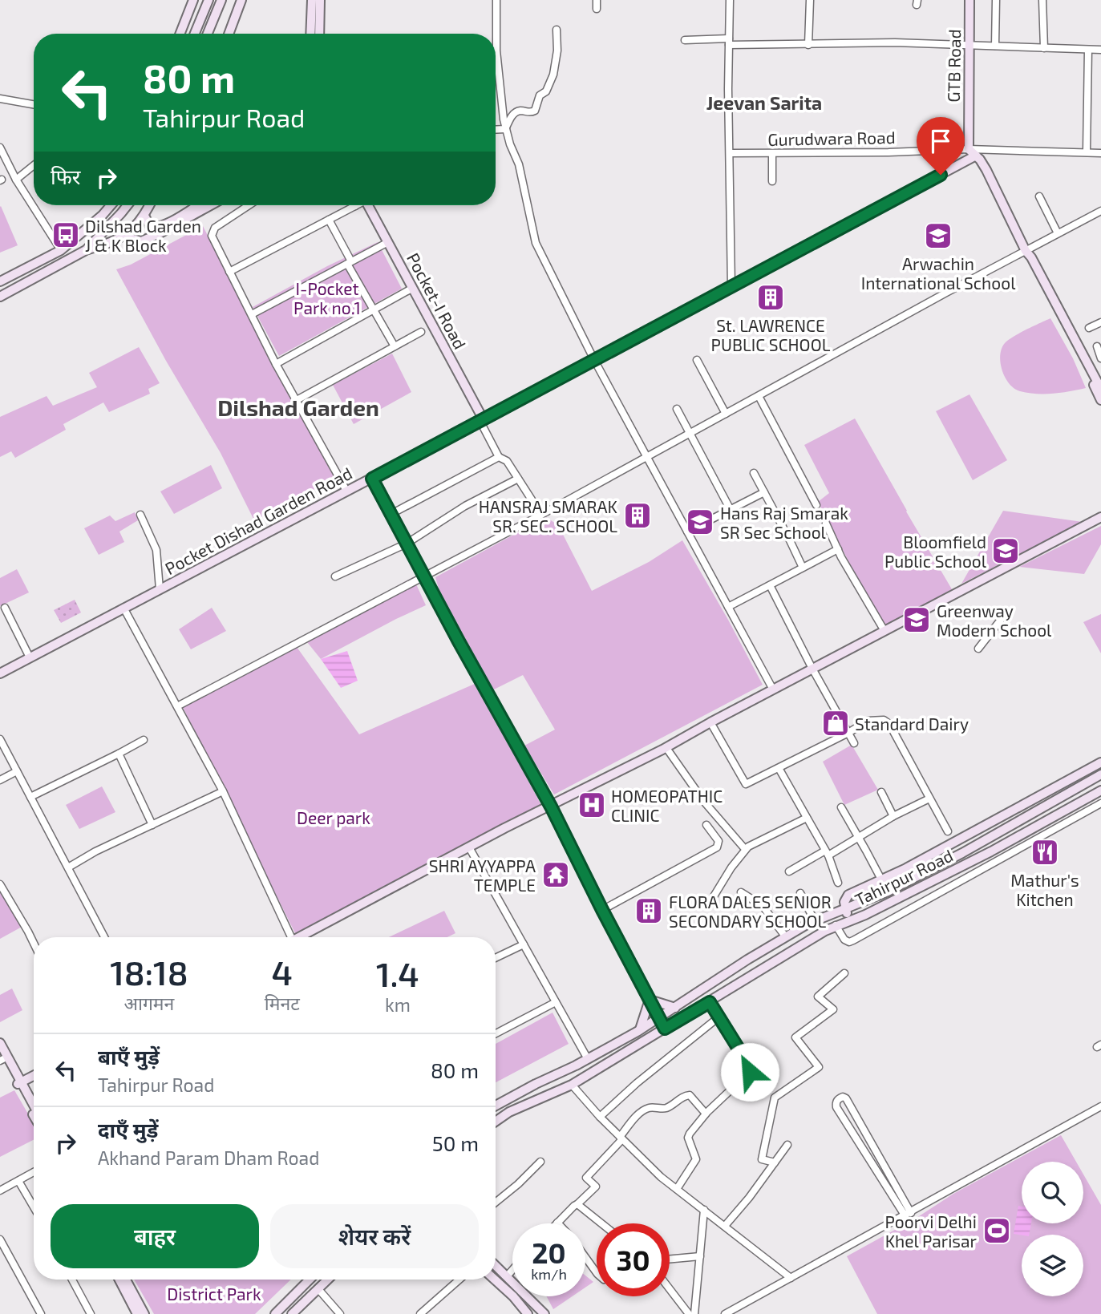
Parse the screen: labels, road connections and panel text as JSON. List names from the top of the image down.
{
  "streets": {
    "street": [
      "GTB Road",
      "Gurudwara Road",
      "Pocket-I Road",
      "Pocket Dishad Garden Road",
      "Tahirpur Road"
    ]
  },
  "crossings": [
    ["GTB Road", "Gurudwara Road"],
    ["Pocket-I Road", "Pocket Dishad Garden Road"]
  ],
  "districts": ["Jeevan Sarita", "Dilshad Garden"],
  "parks": ["I-Pocket Park no.1", "Deer park", "District Park"],
  "places": {
    "bus stop": ["Dilshad Garden J & K Block"],
    "school or university": [
      "Arwachin International School",
      "Hans Raj Smarak SR Sec School",
      "Bloomfield Public School",
      "Greenway Modern School"
    ],
    "building": ["St. LAWRENCE PUBLIC SCHOOL", "HANSRAJ SMARAK SR. SEC. SCHOOL", "FLORA DALES SENIOR SECONDARY SCHOOL"],
    "shop": ["Standard Dairy"],
    "hospital": ["HOMEOPATHIC CLINIC"],
    "restaurant": ["Mathur's Kitchen"],
    "temple": ["SHRI AYYAPPA TEMPLE"],
    "sports": ["Poorvi Delhi Khel Parisar"]
  },
  "page": {
    "turn": ["80 m", "Tahirpur Road"],
    "then": "फिर",
    "eta": [
      "18:18",
      "आगमन",
      "4",
      "मिनट",
      "1.4",
      "km"
    ],
    "list": [
      {
        "name": "बाएँ मुड़ें",
        "note": "Tahirpur Road",
        "value": "80 m"
      },
      {
        "name": "दाएँ मुड़ें",
        "note": "Akhand Param Dham Road",
        "value": "50 m"
      }
    ],
    "buttons": ["बाहर", "शेयर करें"],
    "speed": "20 km/h",
    "limit": "30"
  }
}
